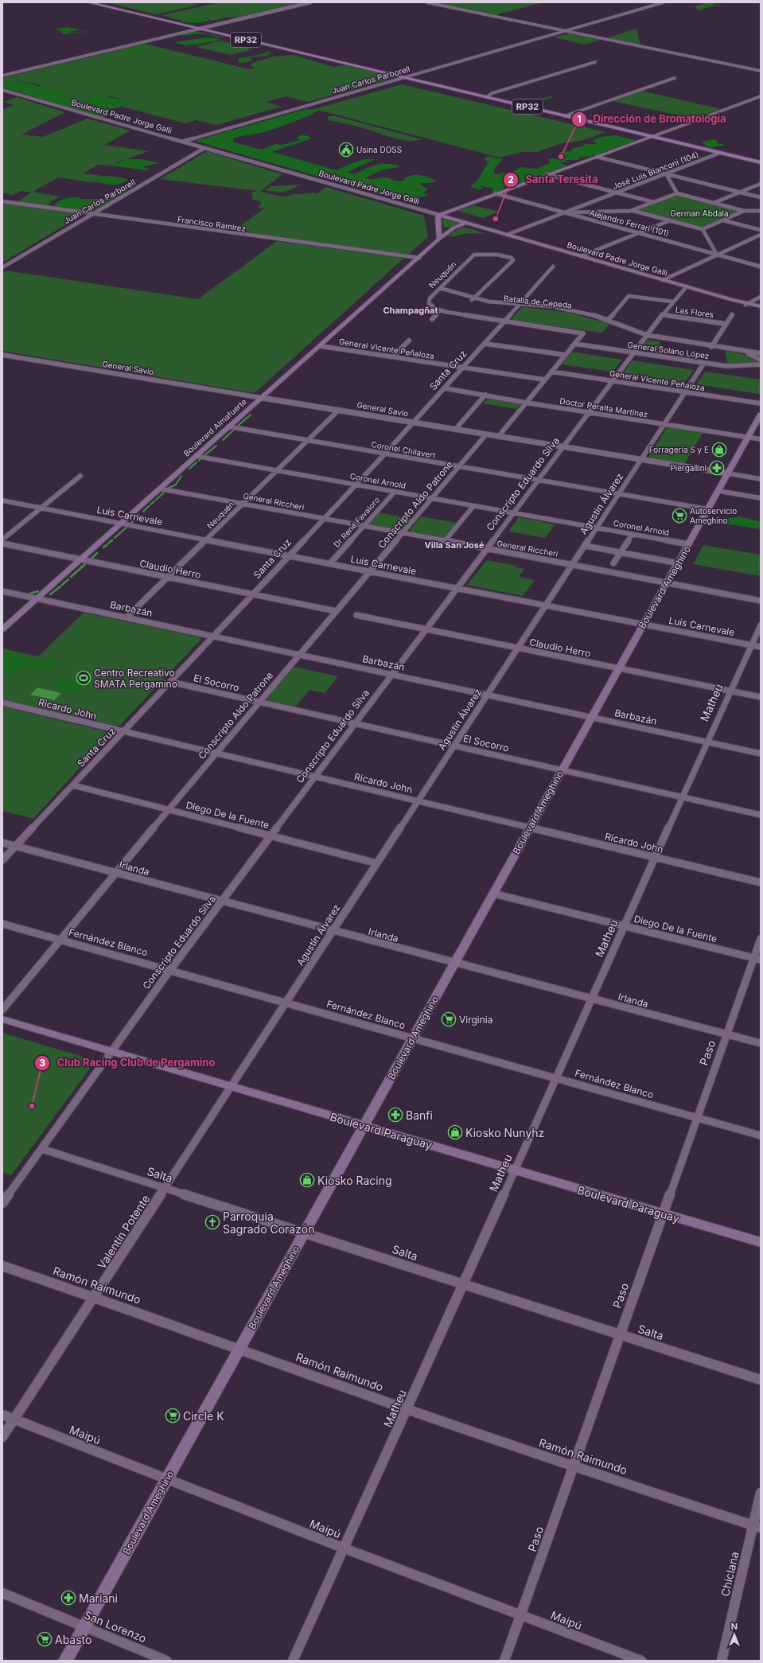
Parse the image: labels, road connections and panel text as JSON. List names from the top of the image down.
{
  "streets": {
    "main road": [
      "RP32",
      "Boulevard Padre Jorge Galli",
      "Boulevard Almafuerte",
      "Boulevard Ameghino",
      "Boulevard Paraguay"
    ],
    "street": [
      "Juan Carlos Parborell",
      "José Luis Bianconi (104)",
      "Alejandro Ferrari (101)",
      "Francisco Ramirez",
      "Neuquén",
      "Batalla de Cepeda",
      "Las Flores",
      "General Vicente Peñaloza",
      "General Solano López",
      "General Savio",
      "Santa Cruz",
      "Doctor Peralta Martínez",
      "Coronel Chilavert",
      "Coronel Arnold",
      "Conscripto Eduardo Silva",
      "General Riccheri",
      "Agustín Álvarez",
      "Conscripto Aldo Patrone",
      "Luis Carnevale",
      "Dr René Favaloro",
      "Claudio Herro",
      "Barbazán",
      "El Socorro",
      "Matheu",
      "Ricardo John",
      "Diego De la Fuente",
      "Irlanda",
      "Fernández Blanco",
      "Paso",
      "Salta",
      "Valentín Potente",
      "Ramón Raimundo",
      "Maipú",
      "Chiclana",
      "San Lorenzo"
    ]
  },
  "crossings": [
    ["RP32", "Juan Carlos Parborell"],
    ["RP32", "José Luis Bianconi (104)"],
    ["Juan Carlos Parborell", "Boulevard Padre Jorge Galli"],
    ["Juan Carlos Parborell", "Francisco Ramirez"],
    ["Boulevard Padre Jorge Galli", "José Luis Bianconi (104)"],
    ["Boulevard Padre Jorge Galli", "Boulevard Almafuerte"],
    ["Boulevard Padre Jorge Galli", "Conscripto Eduardo Silva"],
    ["José Luis Bianconi (104)", "Alejandro Ferrari (101)"],
    ["Francisco Ramirez", "Boulevard Almafuerte"],
    ["Neuquén", "Batalla de Cepeda"],
    ["Neuquén", "General Savio"],
    ["Neuquén", "Coronel Chilavert"],
    ["Neuquén", "Coronel Arnold"],
    ["Neuquén", "General Riccheri"],
    ["Neuquén", "Luis Carnevale"],
    ["Neuquén", "Claudio Herro"],
    ["Neuquén", "Barbazán"],
    ["Batalla de Cepeda", "Las Flores"],
    ["Batalla de Cepeda", "Santa Cruz"],
    ["Batalla de Cepeda", "Conscripto Eduardo Silva"],
    ["Las Flores", "Conscripto Eduardo Silva"],
    ["General Vicente Peñaloza", "Santa Cruz"],
    ["General Vicente Peñaloza", "Boulevard Almafuerte"],
    ["General Vicente Peñaloza", "Conscripto Eduardo Silva"],
    ["General Vicente Peñaloza", "Agustín Álvarez"],
    ["General Solano López", "Conscripto Eduardo Silva"],
    ["General Solano López", "Agustín Álvarez"],
    ["General Savio", "Santa Cruz"],
    ["General Savio", "Boulevard Almafuerte"],
    ["General Savio", "Conscripto Eduardo Silva"],
    ["General Savio", "Agustín Álvarez"],
    ["General Savio", "Conscripto Aldo Patrone"],
    ["General Savio", "Boulevard Ameghino"],
    ["Santa Cruz", "Doctor Peralta Martínez"],
    ["Santa Cruz", "Coronel Chilavert"],
    ["Santa Cruz", "Coronel Arnold"],
    ["Santa Cruz", "General Riccheri"],
    ["Santa Cruz", "Luis Carnevale"],
    ["Santa Cruz", "Claudio Herro"],
    ["Santa Cruz", "Barbazán"],
    ["Santa Cruz", "El Socorro"],
    ["Santa Cruz", "Ricardo John"],
    ["Santa Cruz", "Diego De la Fuente"],
    ["Santa Cruz", "Irlanda"],
    ["Doctor Peralta Martínez", "Conscripto Eduardo Silva"],
    ["Doctor Peralta Martínez", "Agustín Álvarez"],
    ["Doctor Peralta Martínez", "Boulevard Ameghino"],
    ["Boulevard Almafuerte", "Coronel Chilavert"],
    ["Boulevard Almafuerte", "Coronel Arnold"],
    ["Boulevard Almafuerte", "General Riccheri"],
    ["Boulevard Almafuerte", "Luis Carnevale"],
    ["Boulevard Almafuerte", "Claudio Herro"],
    ["Boulevard Almafuerte", "Barbazán"],
    ["Coronel Chilavert", "Conscripto Eduardo Silva"],
    ["Coronel Chilavert", "Agustín Álvarez"],
    ["Coronel Chilavert", "Conscripto Aldo Patrone"],
    ["Coronel Chilavert", "Boulevard Ameghino"],
    ["Coronel Arnold", "Conscripto Eduardo Silva"],
    ["Coronel Arnold", "Agustín Álvarez"],
    ["Coronel Arnold", "Conscripto Aldo Patrone"],
    ["Coronel Arnold", "Dr René Favaloro"],
    ["Coronel Arnold", "Boulevard Ameghino"],
    ["Conscripto Eduardo Silva", "General Riccheri"],
    ["Conscripto Eduardo Silva", "Luis Carnevale"],
    ["Conscripto Eduardo Silva", "Claudio Herro"],
    ["Conscripto Eduardo Silva", "Barbazán"],
    ["Conscripto Eduardo Silva", "El Socorro"],
    ["Conscripto Eduardo Silva", "Ricardo John"],
    ["Conscripto Eduardo Silva", "Diego De la Fuente"],
    ["Conscripto Eduardo Silva", "Irlanda"],
    ["Conscripto Eduardo Silva", "Fernández Blanco"],
    ["Conscripto Eduardo Silva", "Boulevard Paraguay"],
    ["Conscripto Eduardo Silva", "Salta"],
    ["General Riccheri", "Agustín Álvarez"],
    ["General Riccheri", "Conscripto Aldo Patrone"],
    ["General Riccheri", "Dr René Favaloro"],
    ["General Riccheri", "Boulevard Ameghino"],
    ["Agustín Álvarez", "Luis Carnevale"],
    ["Agustín Álvarez", "Claudio Herro"],
    ["Agustín Álvarez", "Barbazán"],
    ["Agustín Álvarez", "El Socorro"],
    ["Agustín Álvarez", "Ricardo John"],
    ["Agustín Álvarez", "Diego De la Fuente"],
    ["Agustín Álvarez", "Irlanda"],
    ["Agustín Álvarez", "Fernández Blanco"],
    ["Agustín Álvarez", "Boulevard Paraguay"],
    ["Agustín Álvarez", "Valentín Potente"],
    ["Conscripto Aldo Patrone", "Luis Carnevale"],
    ["Conscripto Aldo Patrone", "Claudio Herro"],
    ["Conscripto Aldo Patrone", "Barbazán"],
    ["Conscripto Aldo Patrone", "El Socorro"],
    ["Conscripto Aldo Patrone", "Ricardo John"],
    ["Conscripto Aldo Patrone", "Diego De la Fuente"],
    ["Conscripto Aldo Patrone", "Irlanda"],
    ["Conscripto Aldo Patrone", "Fernández Blanco"],
    ["Luis Carnevale", "Dr René Favaloro"],
    ["Luis Carnevale", "Boulevard Ameghino"],
    ["Luis Carnevale", "Matheu"],
    ["Claudio Herro", "Boulevard Ameghino"],
    ["Claudio Herro", "Matheu"],
    ["Boulevard Ameghino", "Barbazán"],
    ["Boulevard Ameghino", "El Socorro"],
    ["Boulevard Ameghino", "Ricardo John"],
    ["Boulevard Ameghino", "Diego De la Fuente"],
    ["Boulevard Ameghino", "Irlanda"],
    ["Boulevard Ameghino", "Fernández Blanco"],
    ["Boulevard Ameghino", "Boulevard Paraguay"],
    ["Boulevard Ameghino", "Salta"],
    ["Boulevard Ameghino", "Ramón Raimundo"],
    ["Boulevard Ameghino", "Maipú"],
    ["Boulevard Ameghino", "San Lorenzo"],
    ["Barbazán", "Matheu"],
    ["El Socorro", "Matheu"],
    ["Matheu", "Ricardo John"],
    ["Matheu", "Diego De la Fuente"],
    ["Matheu", "Irlanda"],
    ["Matheu", "Fernández Blanco"],
    ["Matheu", "Boulevard Paraguay"],
    ["Matheu", "Salta"],
    ["Matheu", "Ramón Raimundo"],
    ["Matheu", "Maipú"],
    ["Diego De la Fuente", "Paso"],
    ["Irlanda", "Paso"],
    ["Fernández Blanco", "Paso"],
    ["Paso", "Boulevard Paraguay"],
    ["Paso", "Salta"],
    ["Paso", "Ramón Raimundo"],
    ["Paso", "Maipú"],
    ["Boulevard Paraguay", "Valentín Potente"],
    ["Salta", "Valentín Potente"],
    ["Valentín Potente", "Ramón Raimundo"],
    ["Valentín Potente", "Maipú"],
    ["Ramón Raimundo", "Chiclana"]
  ],
  "districts": ["Champagñat", "Villa San José"],
  "parks": ["German Abdala"],
  "places": {
    "public building": ["Usina DOSS"],
    "other": ["Dirección de Bromatología", "Santa Teresita", "Club Racing Club de Pergamino"],
    "shop": ["Forragería S y E", "Kiosko Nunyhz", "Kiosko Racing"],
    "pharmacy": ["Piergallini", "Banfi", "Mariani"],
    "supermarket": [
      "Autoservicio Ameghino",
      "Virginia",
      "Circle K",
      "Abasto"
    ],
    "sports": ["Centro Recreativo SMATA Pergamino"],
    "church": ["Parroquia Sagrado Corazón"]
  },
  "north": "top"
}
